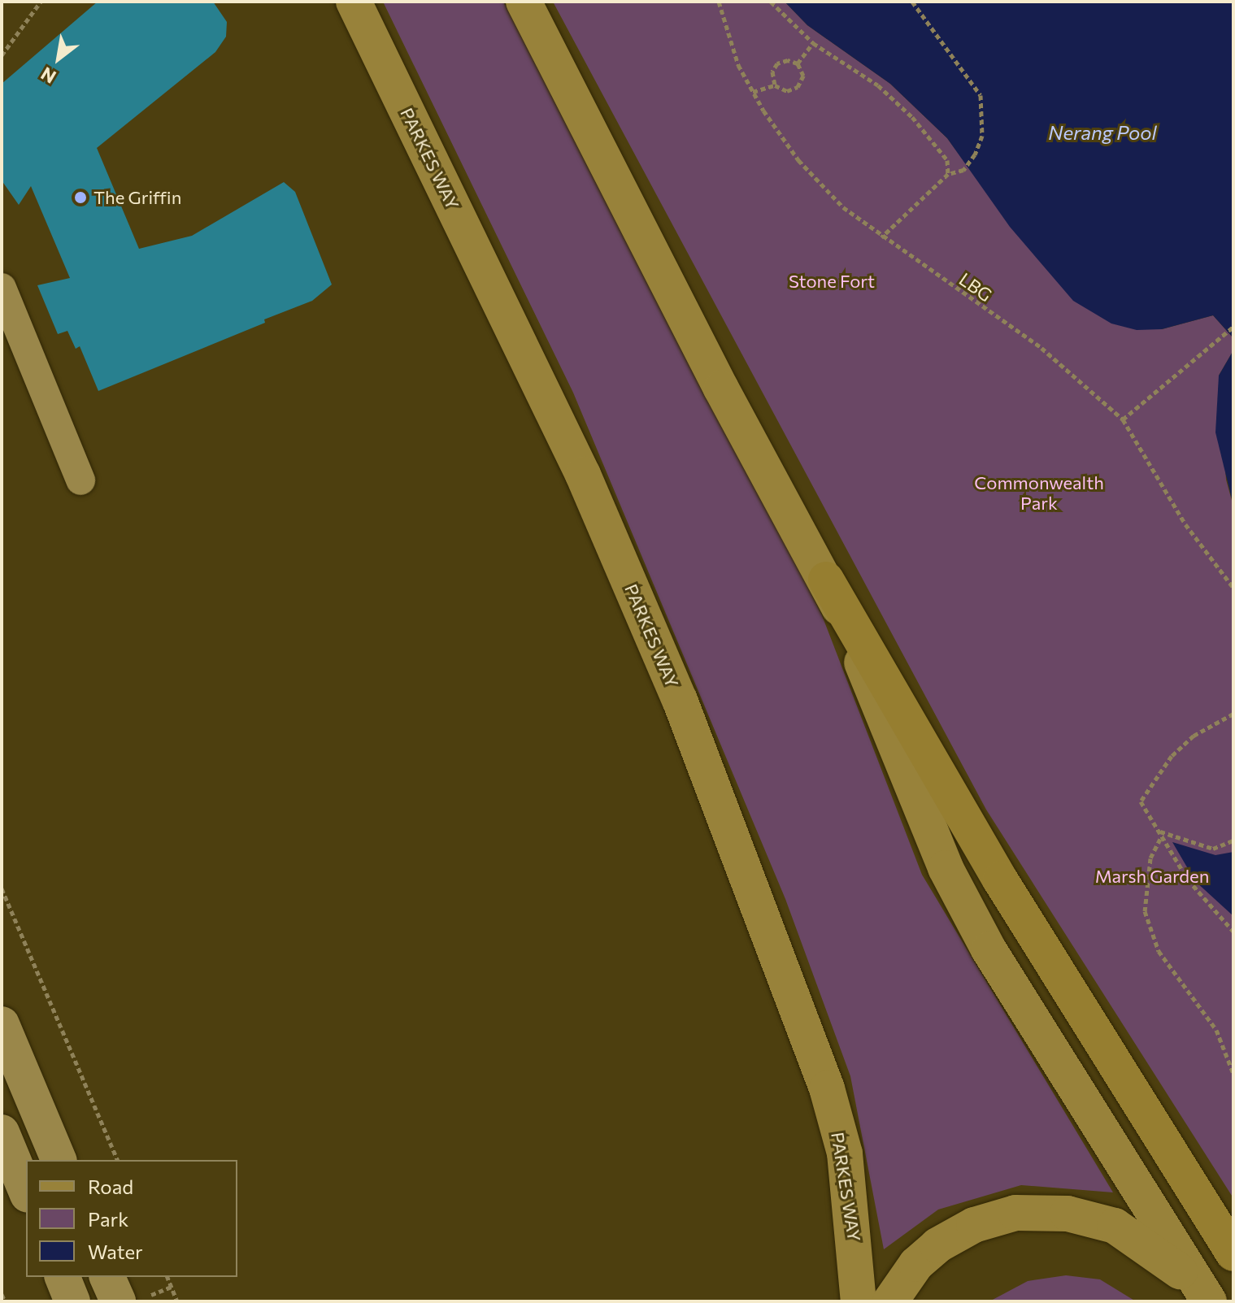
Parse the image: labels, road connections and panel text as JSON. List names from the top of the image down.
{
  "streets": {
    "main road": ["PARKES WAY"],
    "path": ["LBG"]
  },
  "water": ["Nerang Pool"],
  "parks": ["Stone Fort", "Commonwealth Park", "Marsh Garden"],
  "places": ["The Griffin"],
  "legend": ["Road", "Park", "Water"],
  "north": "bottom left"
}
